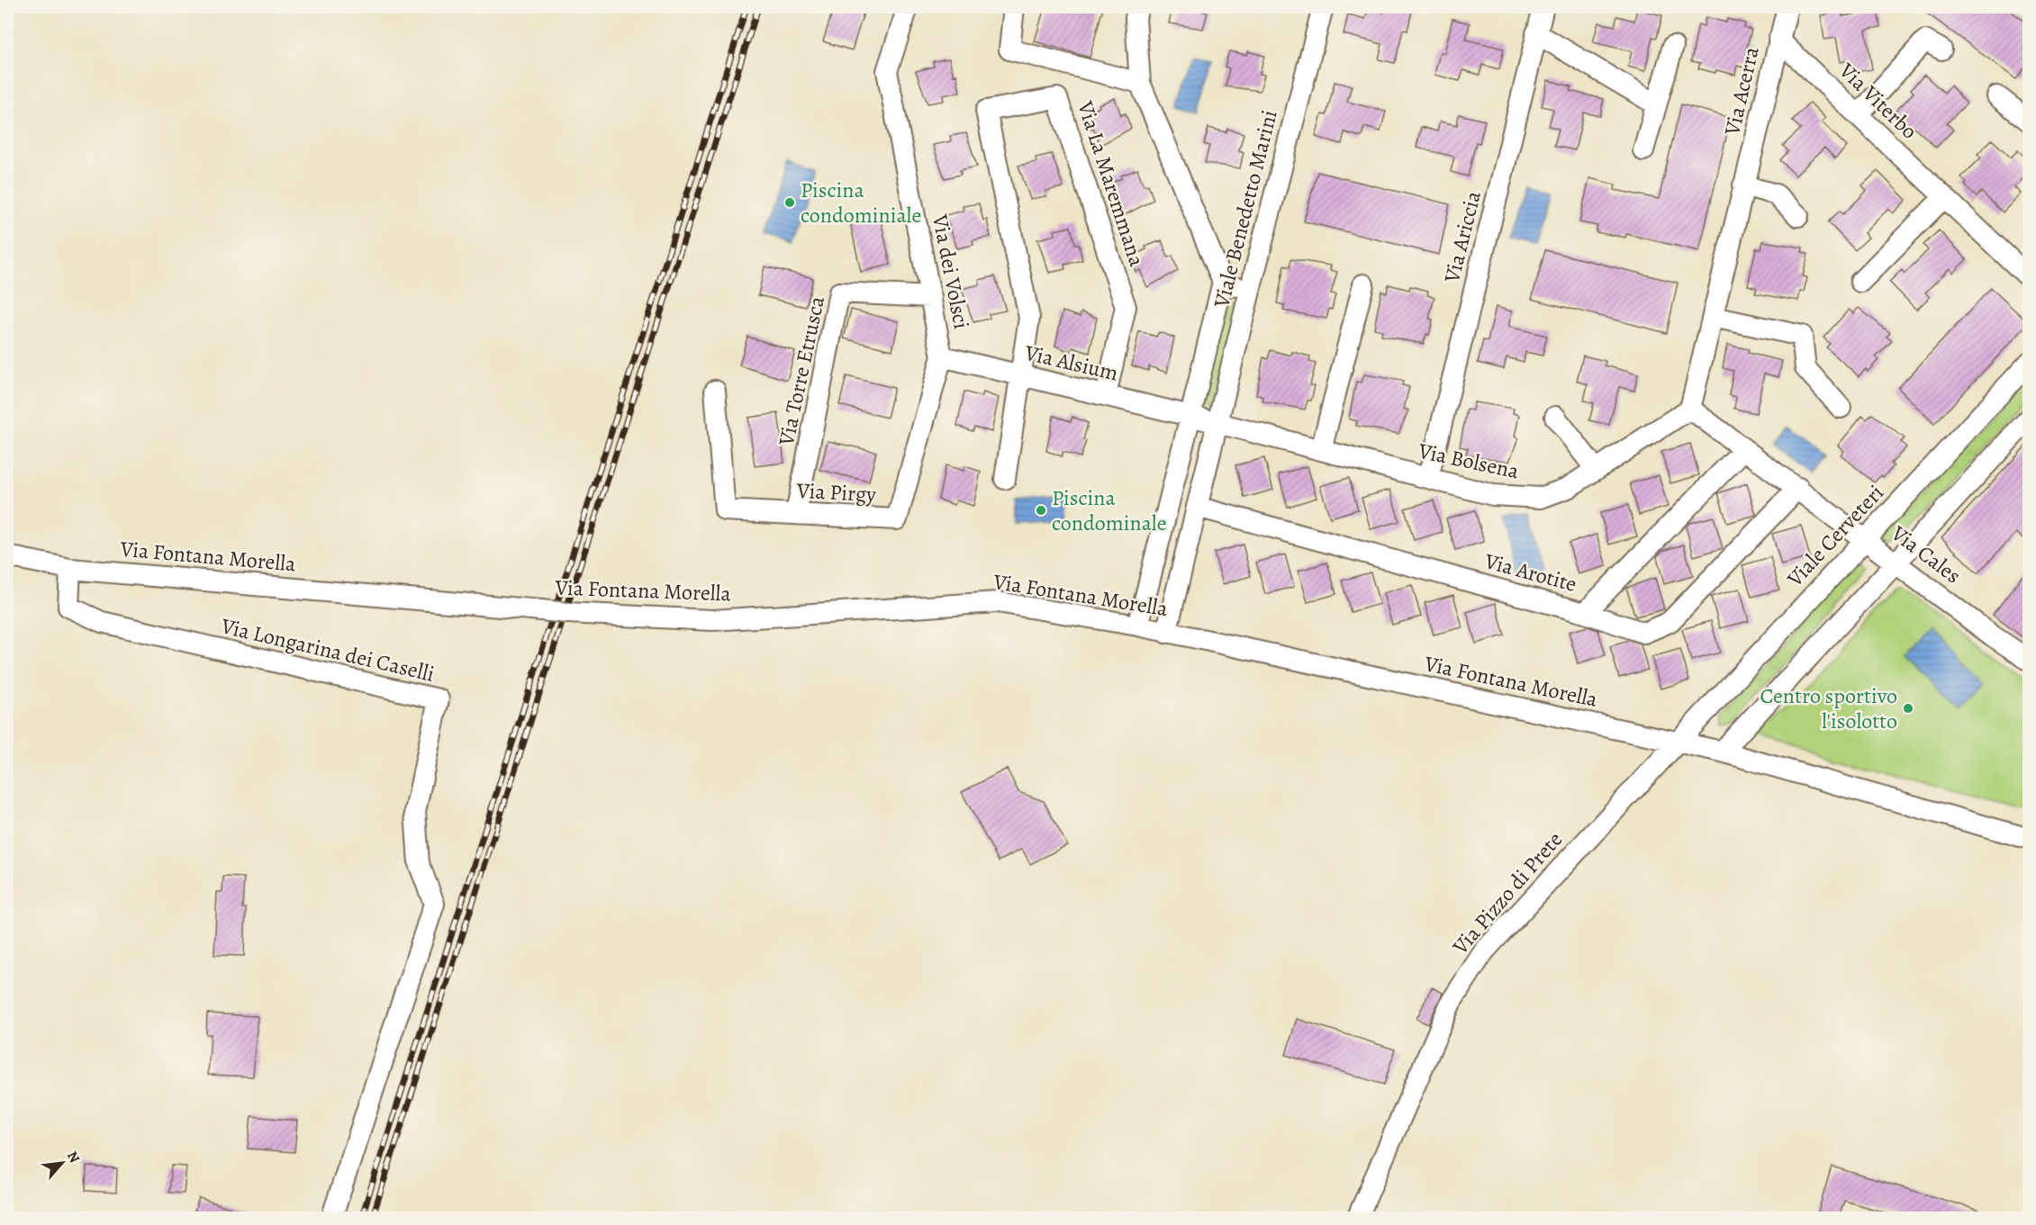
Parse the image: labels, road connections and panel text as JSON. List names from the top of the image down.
{
  "streets": {
    "street": [
      "Via Acerra",
      "Via Viterbo",
      "Via La Maremmana",
      "Viale Benedetto Marini",
      "Via Ariccia",
      "Via dei Volsci",
      "Via Alsium",
      "Via Torre Etrusca",
      "Via Bolsena",
      "Via Pirgy",
      "Viale Cerveteri",
      "Via Cales",
      "Via Fontana Morella",
      "Via Arotite",
      "Via Longarina dei Caselli",
      "Via Pizzo di Prete"
    ]
  },
  "crossings": [
    ["Via Acerra", "Via Viterbo"],
    ["Via Acerra", "Via Bolsena"],
    ["Via Acerra", "Via Cales"],
    ["Via La Maremmana", "Via Alsium"],
    ["Viale Benedetto Marini", "Via Alsium"],
    ["Viale Benedetto Marini", "Via Bolsena"],
    ["Viale Benedetto Marini", "Via Fontana Morella"],
    ["Viale Benedetto Marini", "Via Arotite"],
    ["Via Ariccia", "Via Bolsena"],
    ["Via dei Volsci", "Via Alsium"],
    ["Via dei Volsci", "Via Torre Etrusca"],
    ["Via dei Volsci", "Via Pirgy"],
    ["Via Alsium", "Via Bolsena"],
    ["Via Alsium", "Via Pirgy"],
    ["Via Torre Etrusca", "Via Pirgy"],
    ["Via Bolsena", "Via Cales"],
    ["Viale Cerveteri", "Via Cales"],
    ["Viale Cerveteri", "Via Fontana Morella"],
    ["Viale Cerveteri", "Via Pizzo di Prete"],
    ["Via Cales", "Via Arotite"],
    ["Via Fontana Morella", "Via Longarina dei Caselli"],
    ["Via Fontana Morella", "Via Pizzo di Prete"]
  ],
  "places": ["Piscina condominiale", "Piscina condominale", "Centro sportivo l'isolotto"],
  "north": "top right"
}
